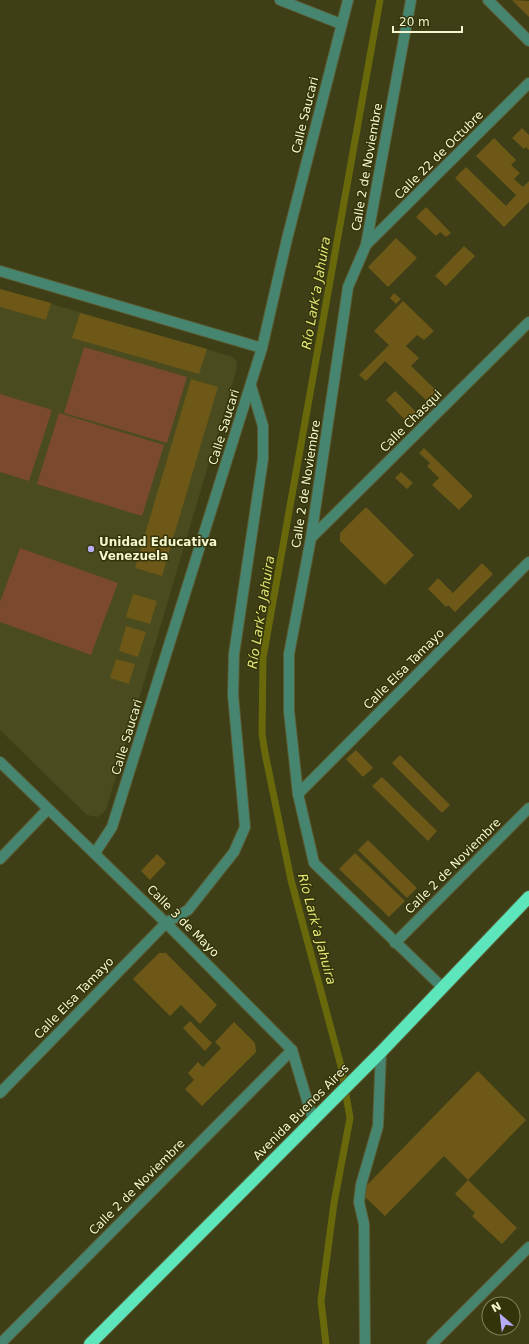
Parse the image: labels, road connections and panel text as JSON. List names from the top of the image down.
{
  "streets": {
    "highway": ["Avenida Buenos Aires"],
    "street": [
      "Calle Saucari",
      "Calle 22 de Octubre",
      "Calle 2 de Noviembre",
      "Calle Chasqui",
      "Calle Elsa Tamayo",
      "Calle 3 de Mayo"
    ]
  },
  "crossings": [
    ["Calle Saucari", "Calle Elsa Tamayo"],
    ["Calle Saucari", "Calle 3 de Mayo"],
    ["Calle 22 de Octubre", "Calle 2 de Noviembre"],
    ["Calle 2 de Noviembre", "Calle Chasqui"],
    ["Calle 2 de Noviembre", "Calle Elsa Tamayo"],
    ["Calle 2 de Noviembre", "Calle 3 de Mayo"],
    ["Calle 2 de Noviembre", "Avenida Buenos Aires"],
    ["Calle Elsa Tamayo", "Calle 3 de Mayo"],
    ["Calle 3 de Mayo", "Avenida Buenos Aires"]
  ],
  "water": ["Río Lark’a Jahuira"],
  "places": ["Unidad Educativa Venezuela"],
  "scale_bar": "20 m",
  "north": "top left"
}
